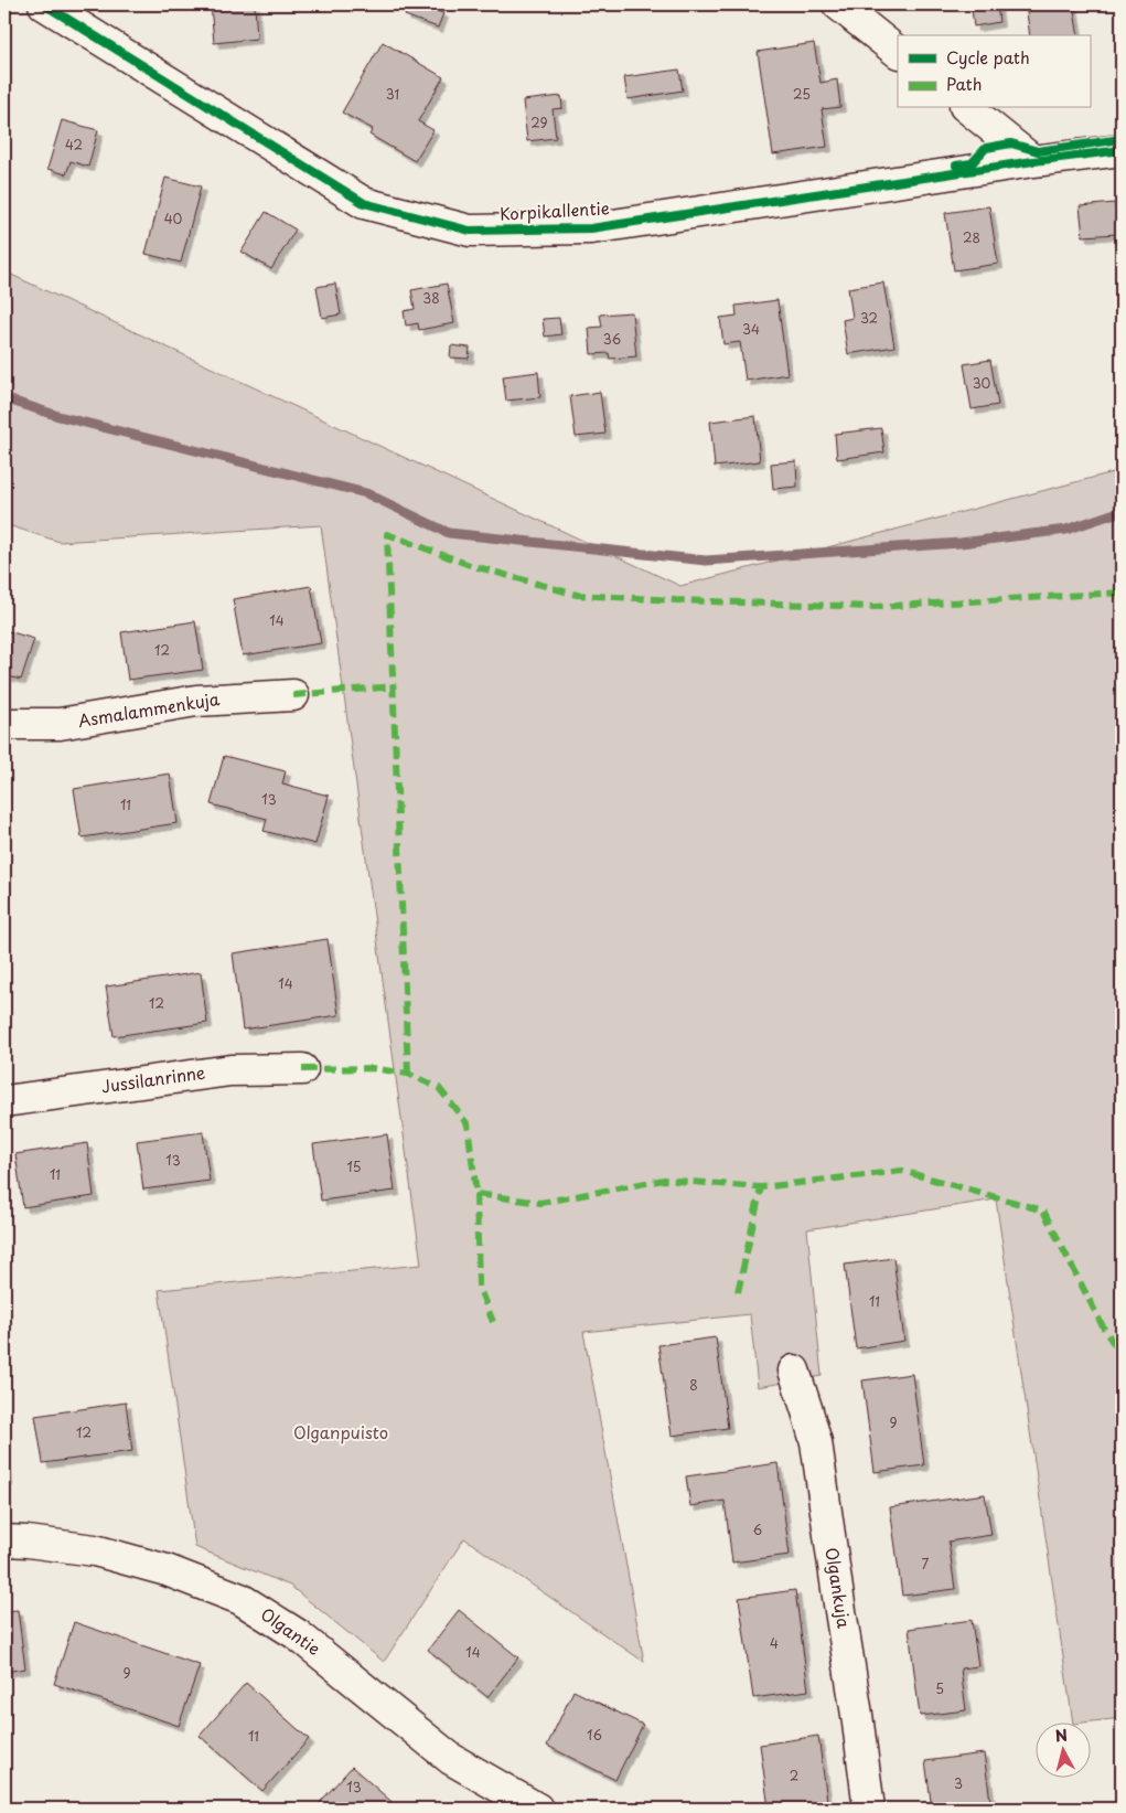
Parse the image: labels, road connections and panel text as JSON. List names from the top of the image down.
{
  "streets": {
    "street": [
      "Korpikallentie",
      "Asmalammenkuja",
      "Jussilanrinne",
      "Olgankuja",
      "Olgantie"
    ]
  },
  "parks": ["Olganpuisto"],
  "house_numbers": [
    "31",
    "25",
    "29",
    "42",
    "40",
    "28",
    "38",
    "32",
    "34",
    "36",
    "30",
    "14",
    "12",
    "13",
    "11",
    "14",
    "12",
    "13",
    "15",
    "11",
    "11",
    "8",
    "9",
    "12",
    "6",
    "7",
    "4",
    "14",
    "9",
    "5",
    "16",
    "11",
    "2",
    "3",
    "13"
  ],
  "legend": ["Cycle path", "Path"],
  "north": "top"
}
